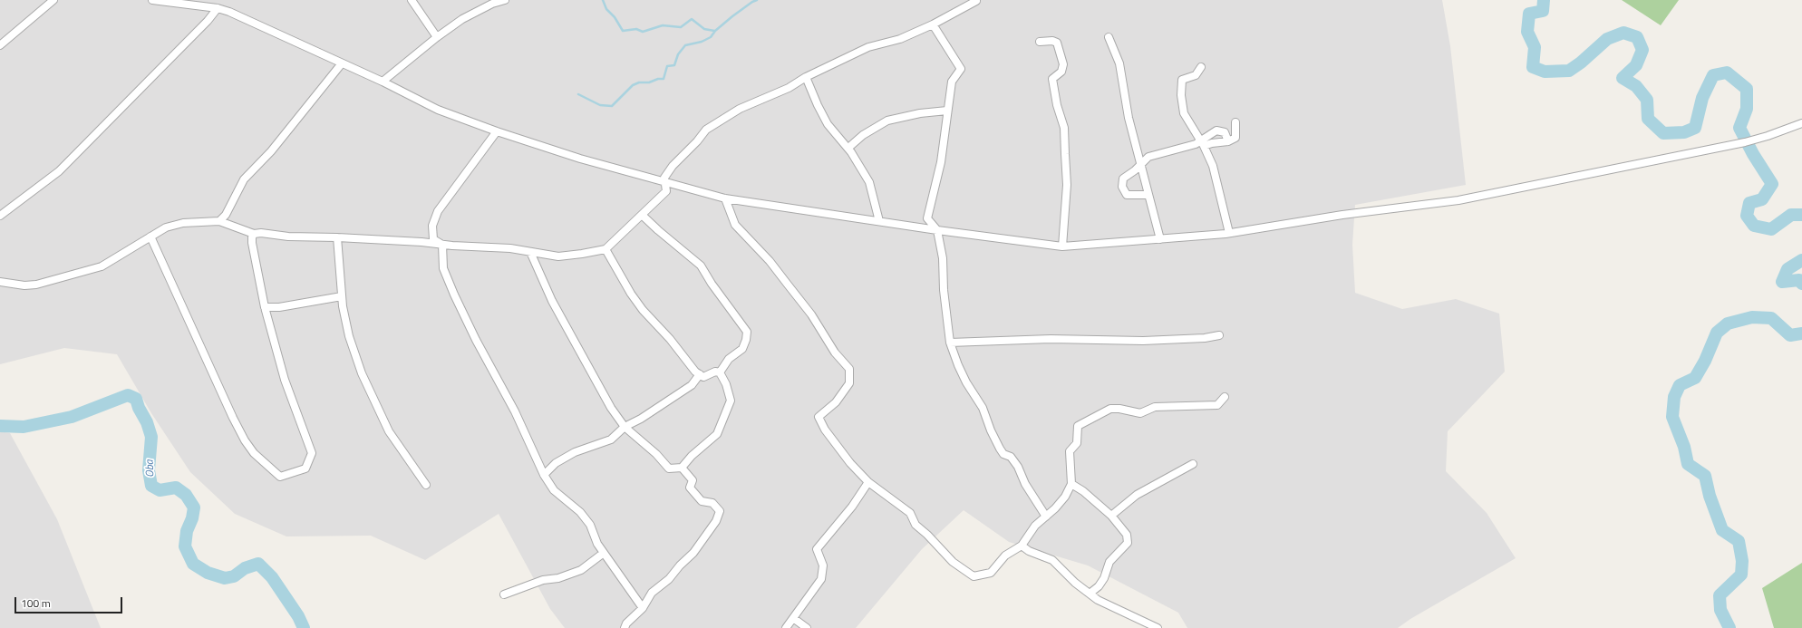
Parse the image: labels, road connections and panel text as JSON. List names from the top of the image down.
{
  "water": ["Oba"],
  "scale_bar": "100 m"
}
